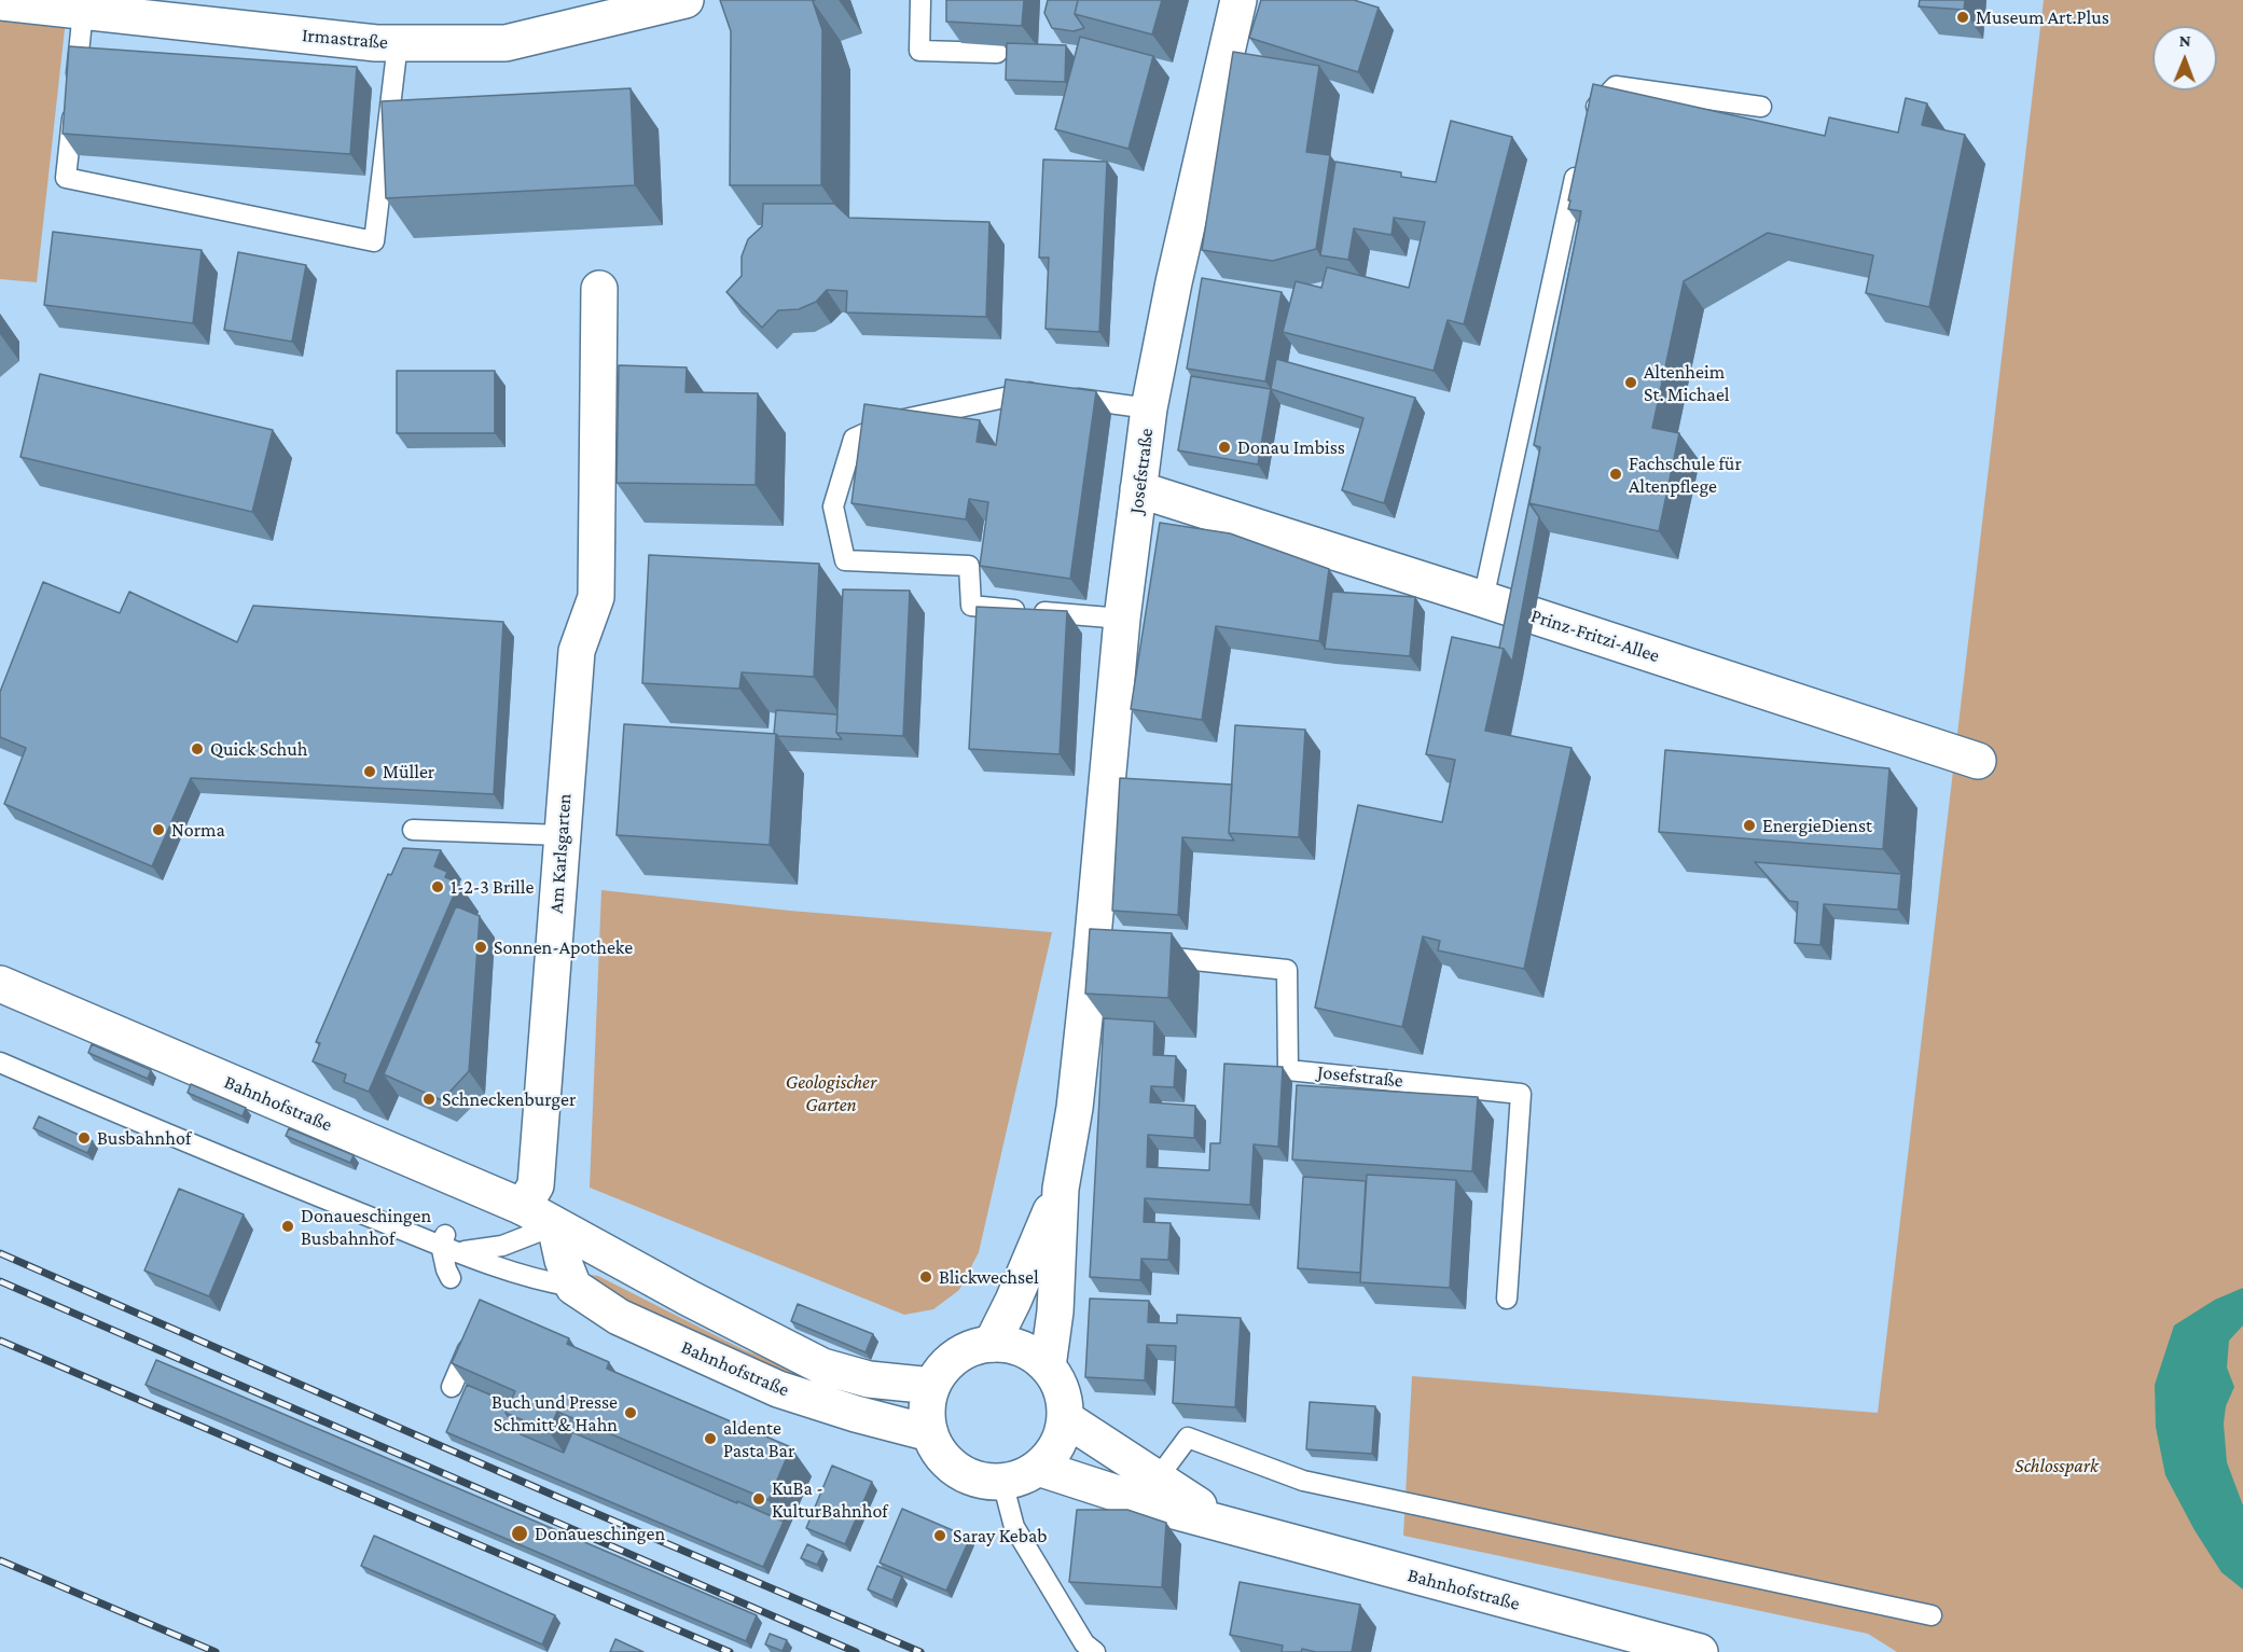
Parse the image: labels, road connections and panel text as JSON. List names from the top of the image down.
{
  "streets": {
    "street": [
      "Irmastraße",
      "Josefstraße",
      "Prinz-Fritzi-Allee",
      "Am Karlsgarten",
      "Bahnhofstraße"
    ]
  },
  "crossings": [
    ["Josefstraße", "Prinz-Fritzi-Allee"],
    ["Josefstraße", "Bahnhofstraße"],
    ["Am Karlsgarten", "Bahnhofstraße"]
  ],
  "parks": ["Geologischer Garten", "Schlosspark"],
  "places": [
    "Museum Art.Plus",
    "Altenheim St. Michael",
    "Donau Imbiss",
    "Fachschule für Altenpflege",
    "Quick Schuh",
    "Müller",
    "EnergieDienst",
    "Norma",
    "1-2-3 Brille",
    "Sonnen-Apotheke",
    "Schneckenburger",
    "Busbahnhof",
    "Donaueschingen Busbahnhof",
    "Blickwechsel",
    "Buch und Presse Schmitt & Hahn",
    "aldente Pasta Bar",
    "KuBa - KulturBahnhof",
    "Donaueschingen",
    "Saray Kebab"
  ],
  "north": "top"
}
